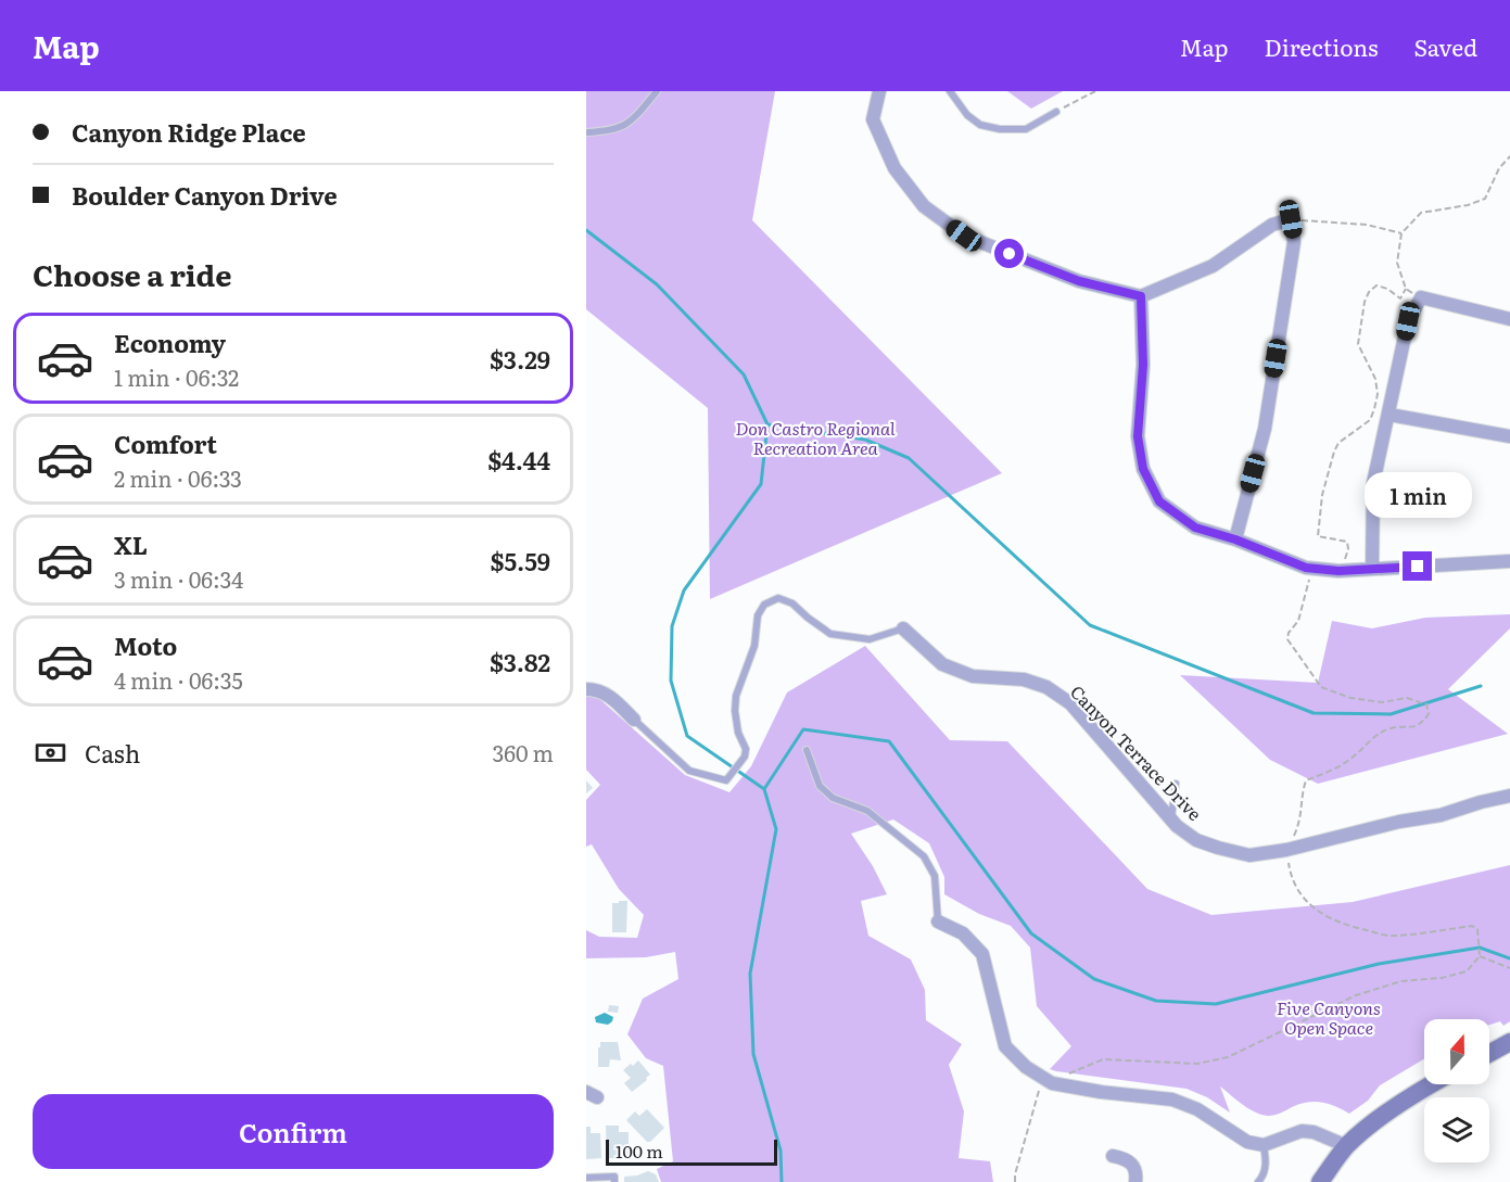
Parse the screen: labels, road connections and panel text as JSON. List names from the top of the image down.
{
  "streets": {
    "street": ["Canyon Terrace Drive"]
  },
  "parks": ["Don Castro Regional Recreation Area", "Five Canyons Open Space"],
  "scale_bar": "100 m",
  "north": "top",
  "page": {
    "header": "Map",
    "nav": ["Map", "Directions", "Saved"],
    "banner": ["Canyon Ridge Place", "Boulder Canyon Drive"],
    "heading": "Choose a ride",
    "list": [
      {
        "name": "Economy",
        "note": "1 min · 06:32",
        "value": "$3.29"
      },
      {
        "name": "Comfort",
        "note": "2 min · 06:33",
        "value": "$4.44"
      },
      {
        "name": "XL",
        "note": "3 min · 06:34",
        "value": "$5.59"
      },
      {
        "name": "Moto",
        "note": "4 min · 06:35",
        "value": "$3.82"
      }
    ],
    "bubble": "1 min",
    "pay": ["Cash", "360 m"],
    "buttons": "Confirm",
    "scale": "100 m"
  }
}
